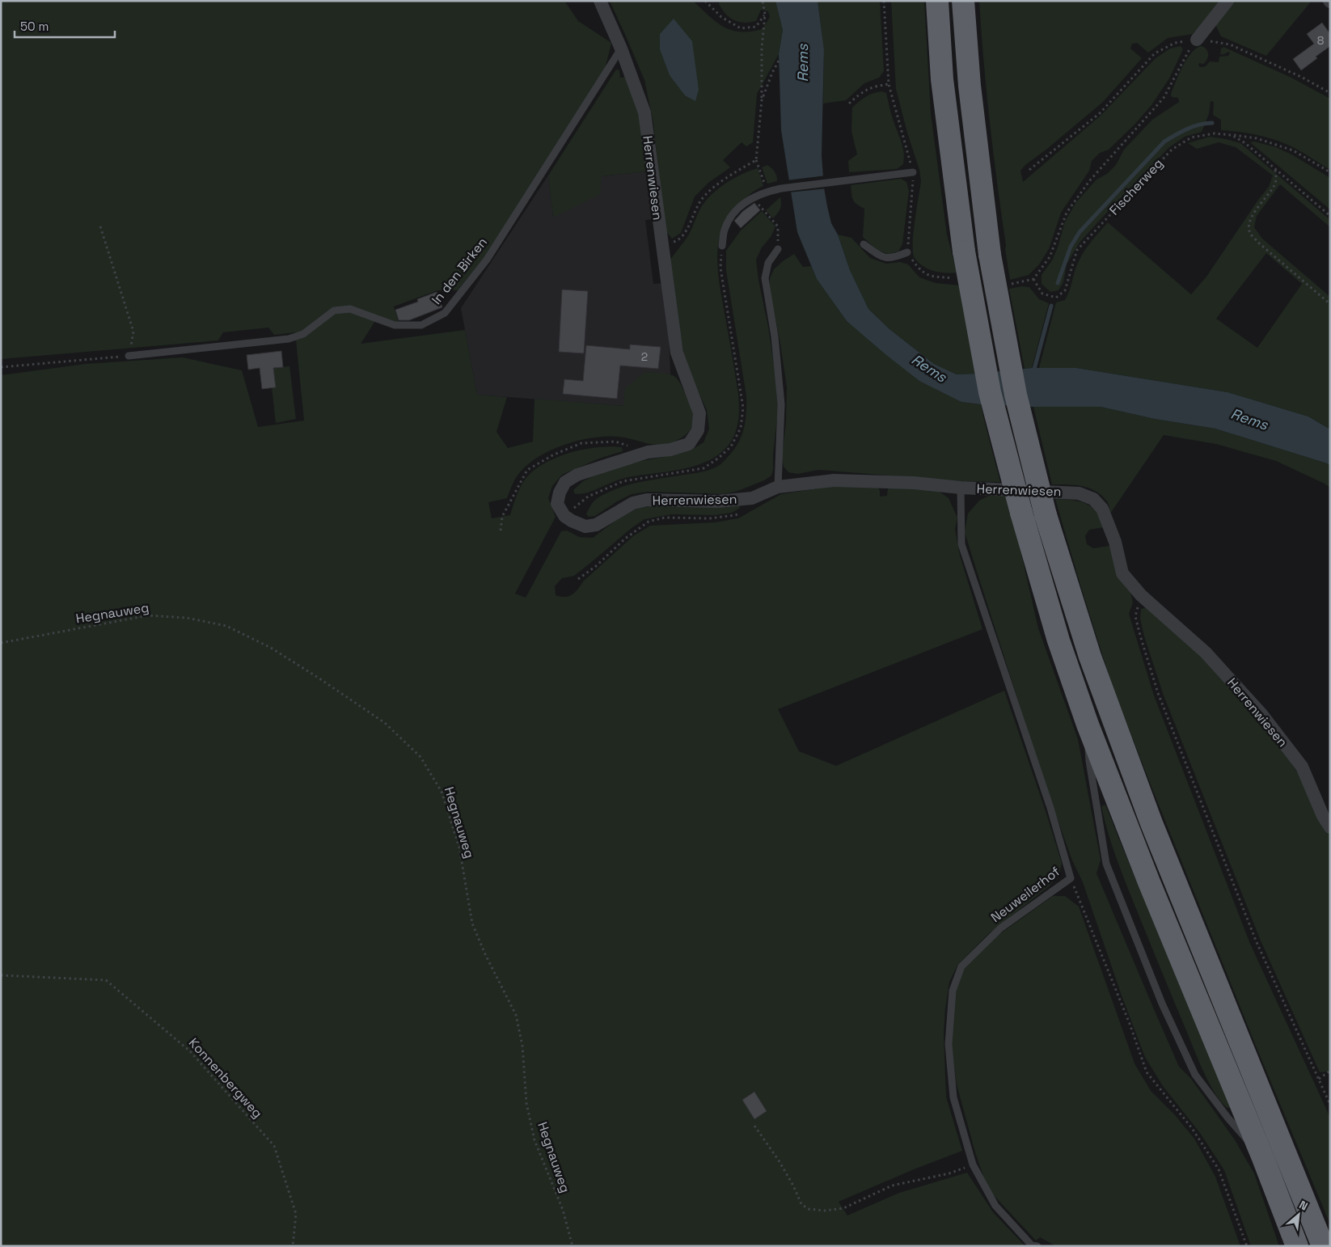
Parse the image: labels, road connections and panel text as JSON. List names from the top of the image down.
{
  "streets": {
    "street": ["Herrenwiesen"],
    "lane": ["In den Birken", "Neuweilerhof"],
    "path": ["Fischerweg", "Hegnauweg", "Konnenbergweg"]
  },
  "crossings": [
    ["Herrenwiesen", "In den Birken"],
    ["Herrenwiesen", "Neuweilerhof"]
  ],
  "water": ["Rems"],
  "house_numbers": ["8", "2"],
  "scale_bar": "50 m",
  "north": "top right"
}
